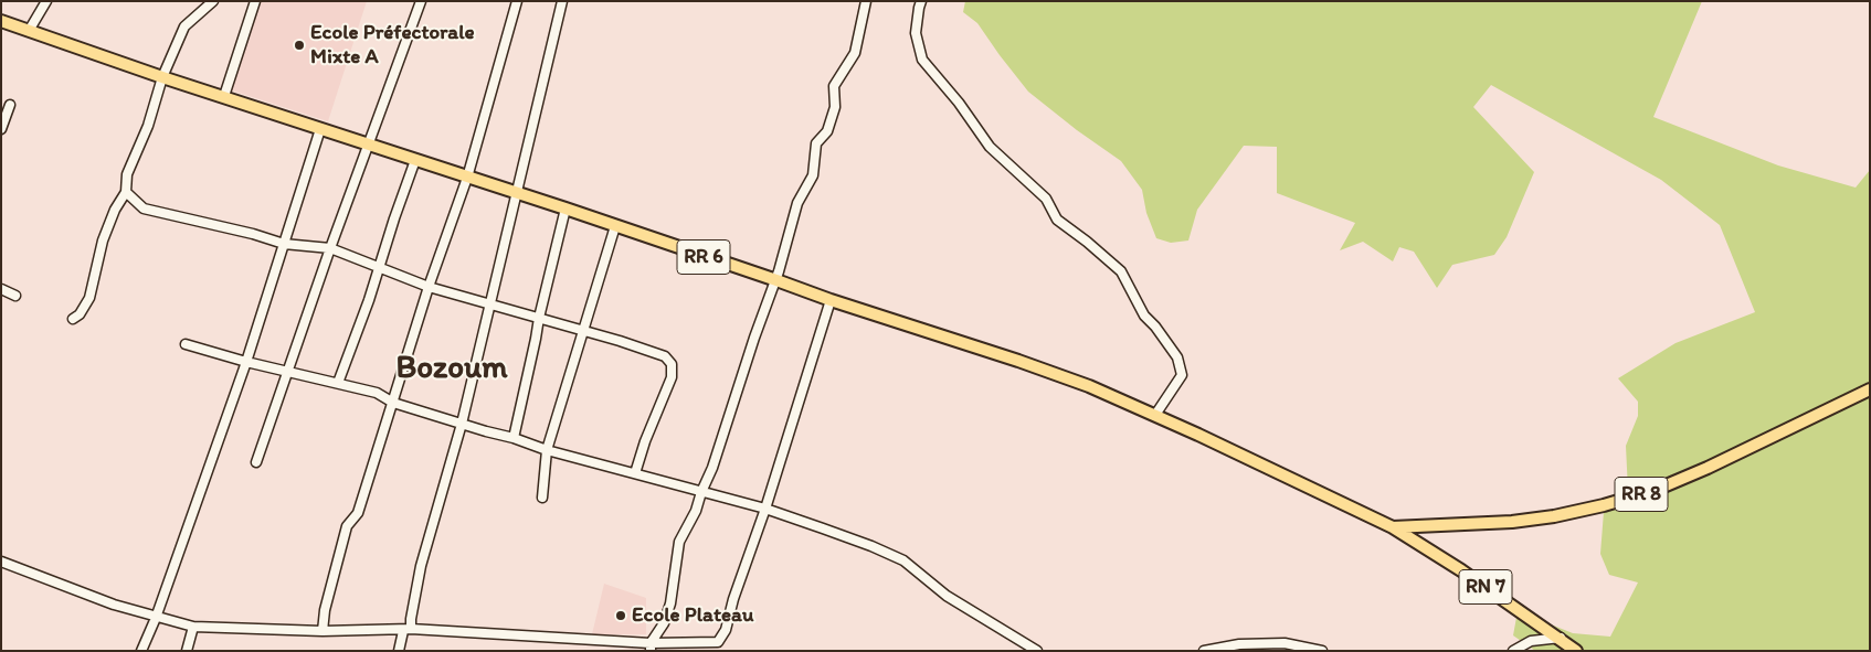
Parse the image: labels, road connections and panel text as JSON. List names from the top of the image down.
{
  "streets": {
    "main road": ["RR 6", "RR 8", "RN 7"]
  },
  "crossings": [
    ["RR 6", "RR 8"],
    ["RR 6", "RN 7"],
    ["RR 8", "RN 7"]
  ],
  "districts": ["Bozoum"],
  "places": ["Ecole Préfectorale Mixte A", "Ecole Plateau"]
}
